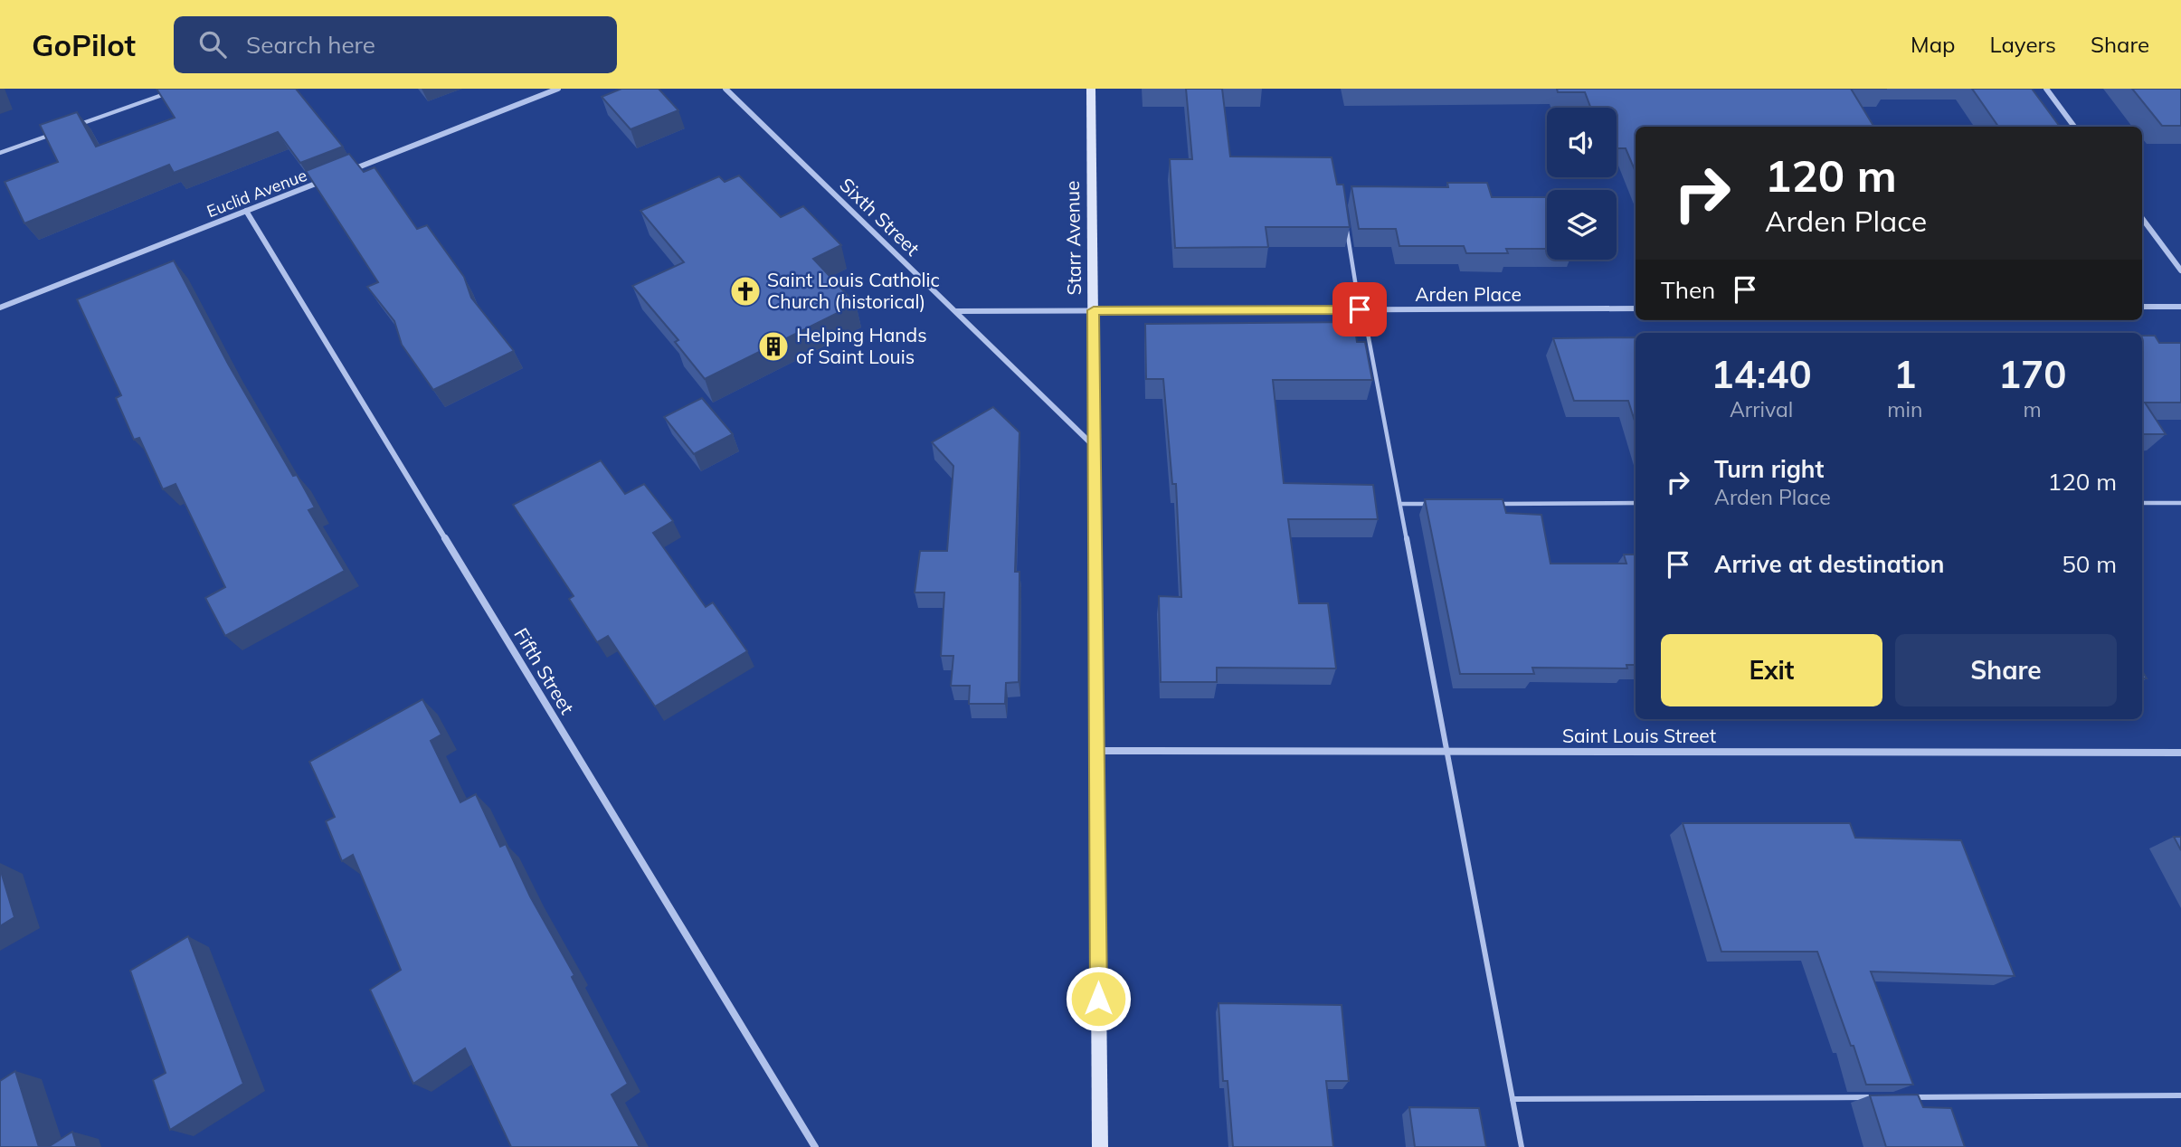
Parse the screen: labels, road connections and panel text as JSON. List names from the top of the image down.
{
  "streets": {
    "main road": ["Starr Avenue"],
    "street": [
      "Euclid Avenue",
      "Sixth Street",
      "Arden Place",
      "Fifth Street",
      "Saint Louis Street"
    ]
  },
  "crossings": [
    ["Euclid Avenue", "Fifth Street"],
    ["Sixth Street", "Starr Avenue"],
    ["Sixth Street", "Arden Place"],
    ["Starr Avenue", "Arden Place"],
    ["Starr Avenue", "Saint Louis Street"]
  ],
  "places": {
    "church": ["Saint Louis Catholic Church (historical)"],
    "building": ["Helping Hands of Saint Louis"]
  },
  "page": {
    "header": "GoPilot",
    "search": "Search here",
    "nav": ["Map", "Layers", "Share"],
    "turn": ["120 m", "Arden Place"],
    "then": "Then",
    "eta": [
      "14:40",
      "Arrival",
      "1",
      "min",
      "170",
      "m"
    ],
    "list": [
      {
        "name": "Turn right",
        "note": "Arden Place",
        "value": "120 m"
      },
      {
        "name": "Arrive at destination",
        "value": "50 m"
      }
    ],
    "buttons": ["Exit", "Share"]
  }
}
